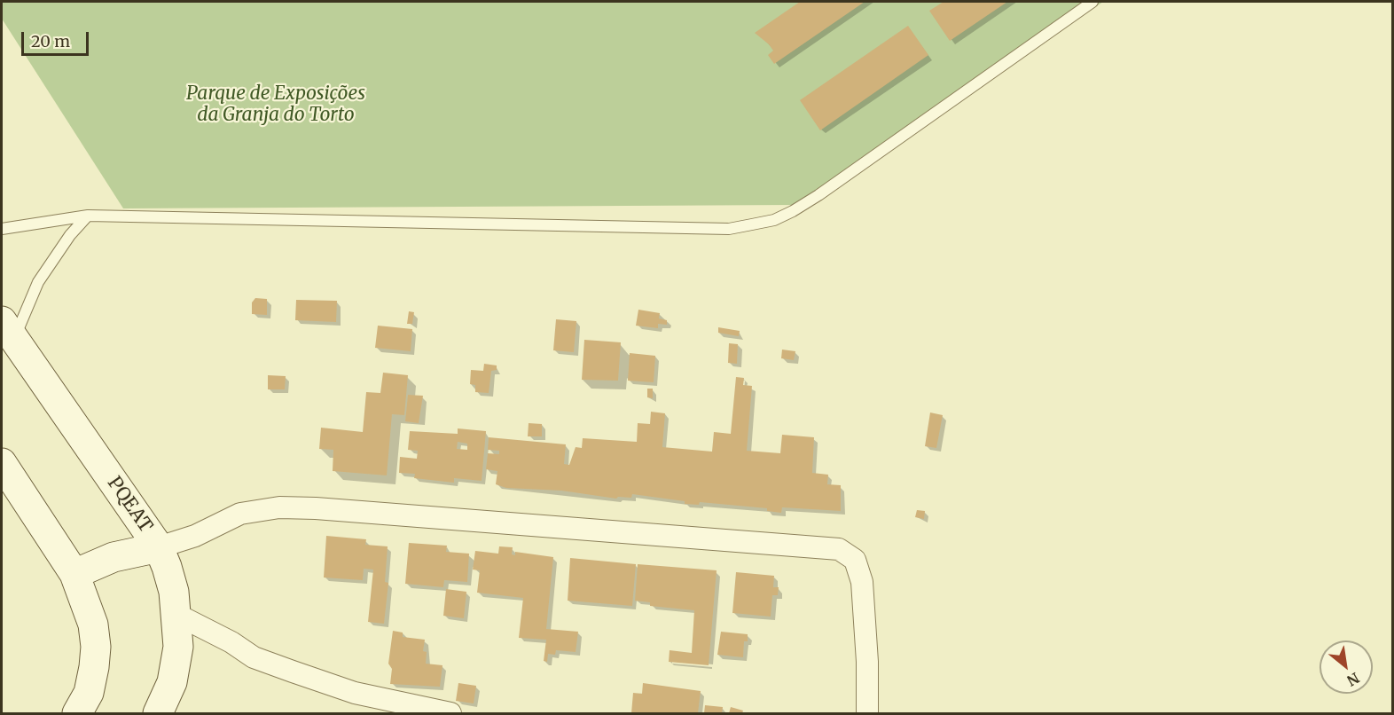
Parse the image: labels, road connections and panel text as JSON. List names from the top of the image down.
{
  "streets": {
    "street": ["PQEAT"]
  },
  "parks": ["Parque de Exposições da Granja do Torto"],
  "scale_bar": "20 m",
  "north": "bottom right"
}
